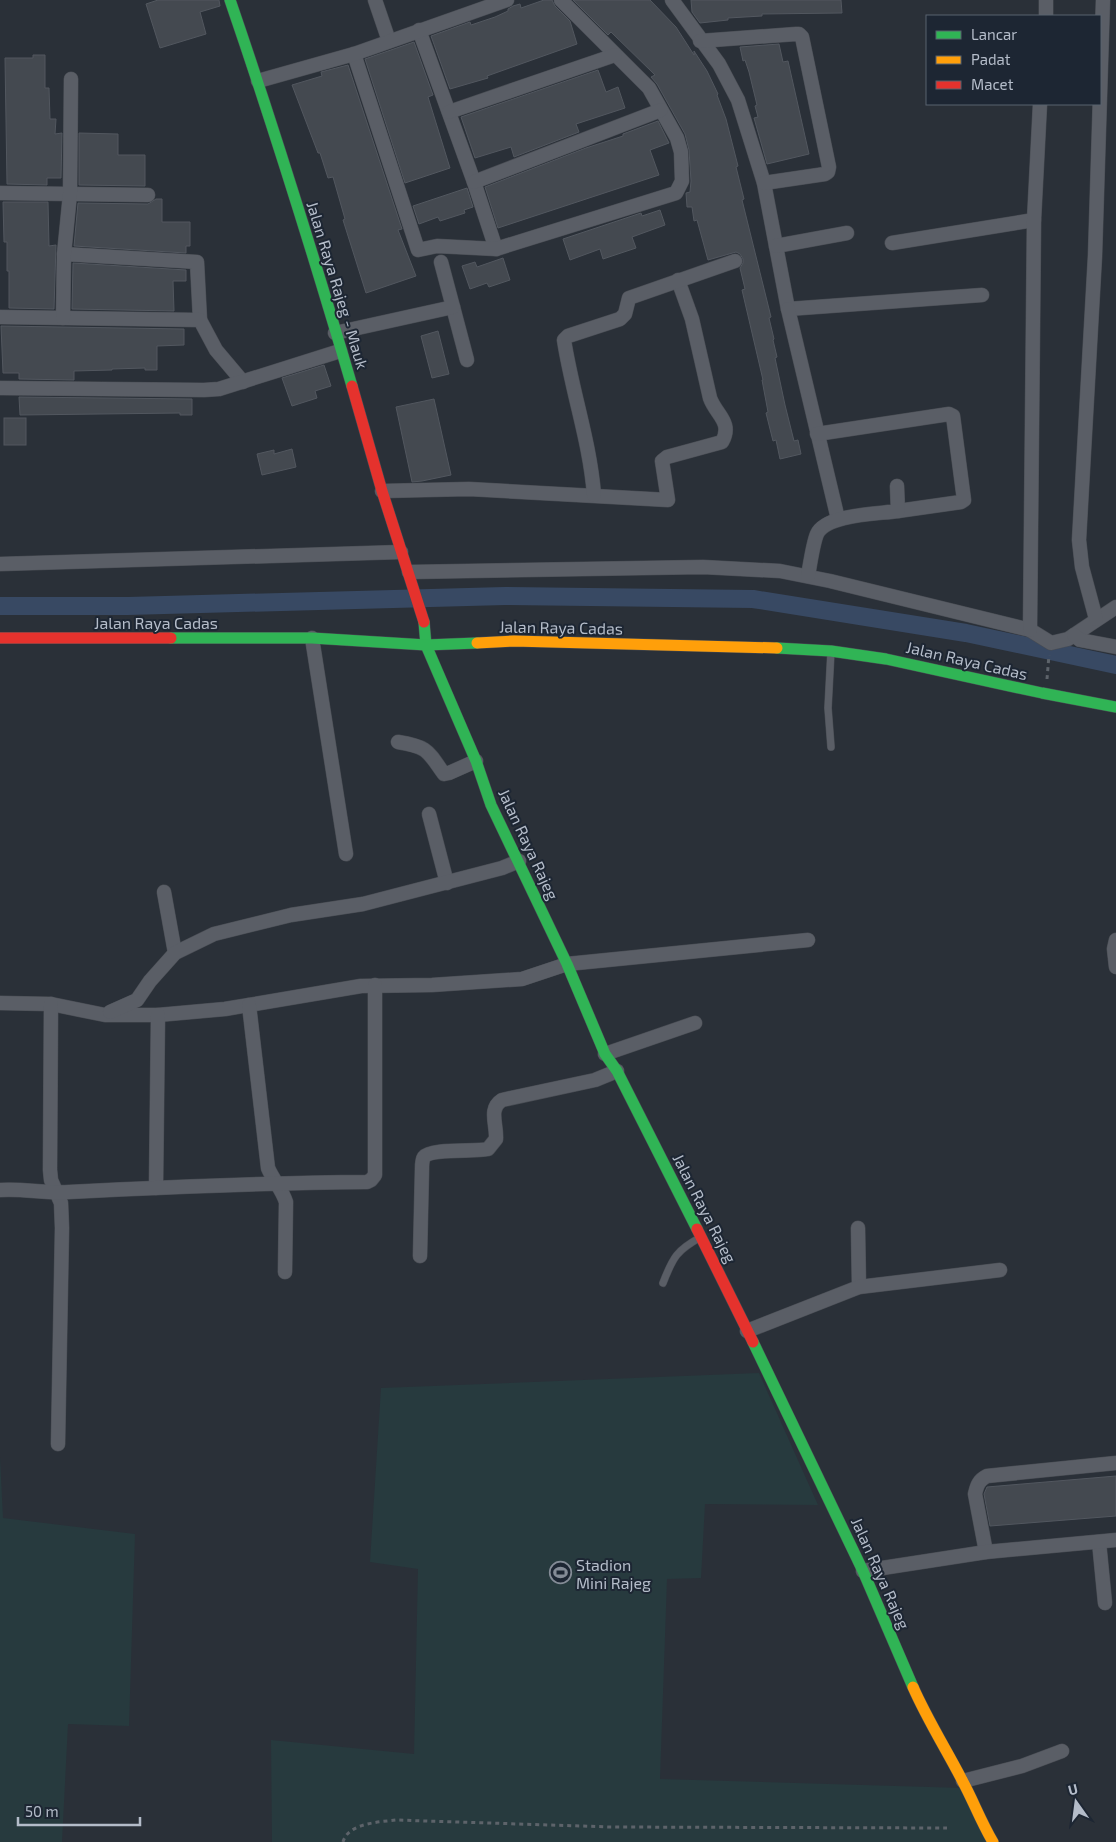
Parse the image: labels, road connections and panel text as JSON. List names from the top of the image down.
{
  "streets": {
    "main road": ["Jalan Raya Rajeg - Mauk", "Jalan Raya Cadas", "Jalan Raya Rajeg"]
  },
  "crossings": [
    ["Jalan Raya Rajeg - Mauk", "Jalan Raya Rajeg"],
    ["Jalan Raya Cadas", "Jalan Raya Rajeg"]
  ],
  "places": {
    "sports": ["Stadion Mini Rajeg"]
  },
  "legend": ["Lancar", "Padat", "Macet"],
  "scale_bar": "50 m",
  "north": "top"
}
